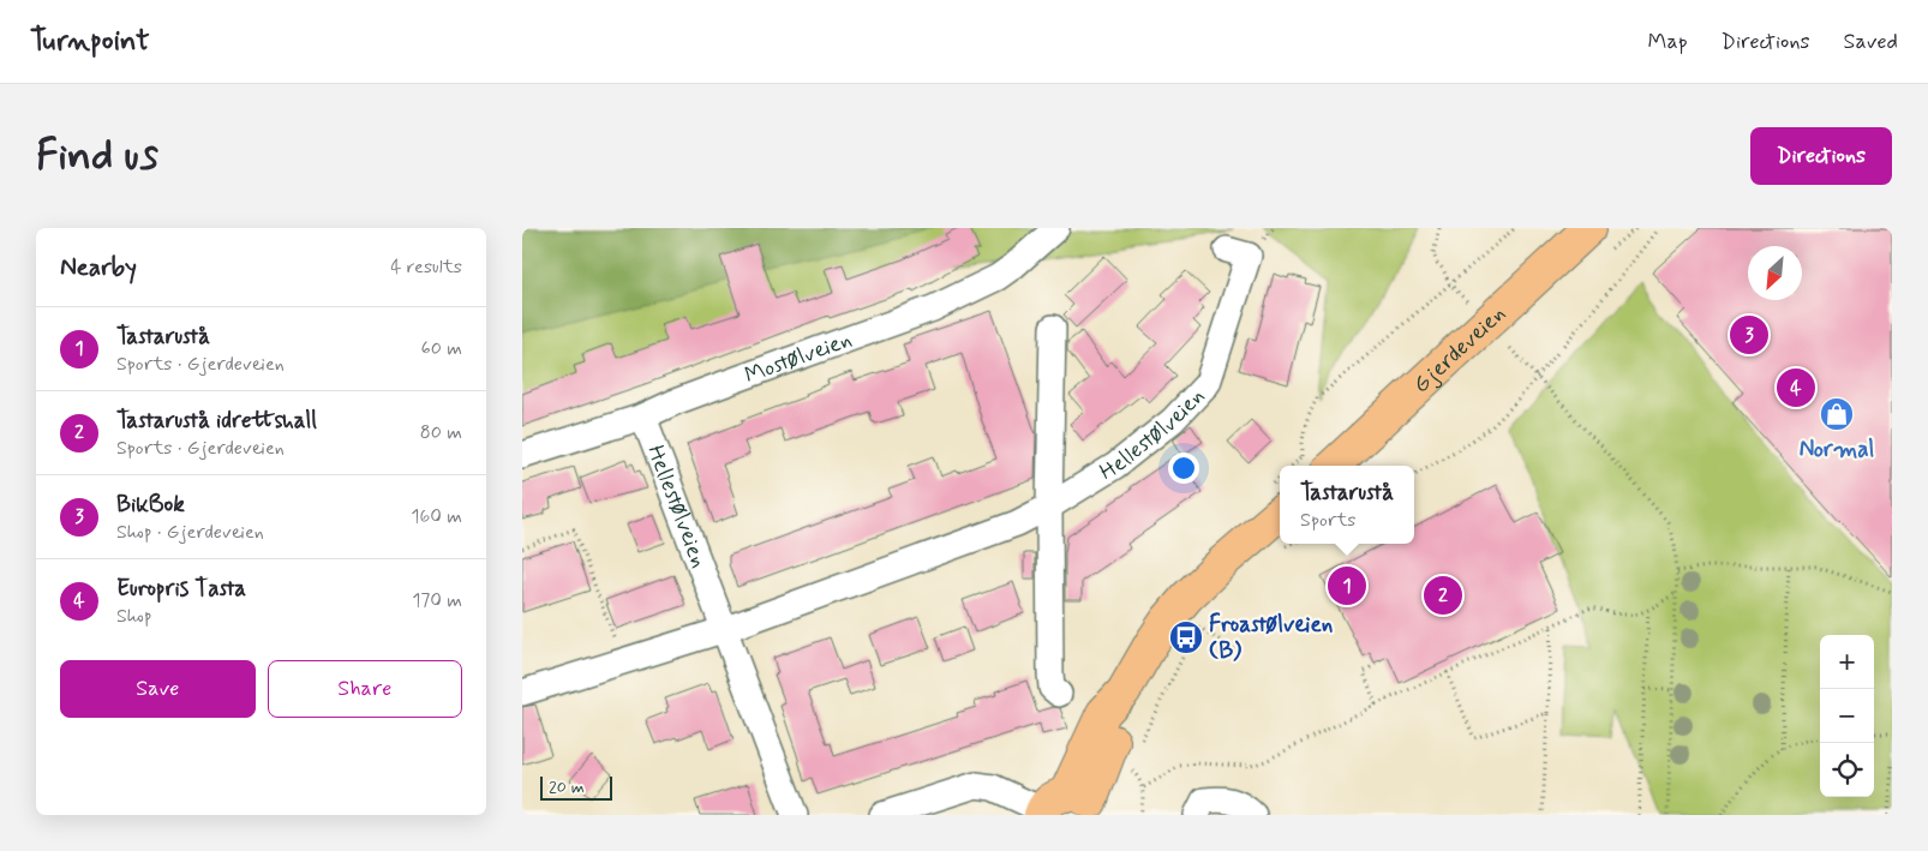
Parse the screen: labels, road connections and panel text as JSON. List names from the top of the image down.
{
  "streets": {
    "main road": ["Gjerdeveien"],
    "street": ["Mostølveien", "Hellestølveien"]
  },
  "crossings": [
    ["Mostølveien", "Hellestølveien"]
  ],
  "places": {
    "shop": ["Normal"],
    "bus stop": ["Froastølveien (B)"]
  },
  "scale_bar": "20 m",
  "north": "bottom left",
  "page": {
    "header": "Turnpoint",
    "nav": ["Map", "Directions", "Saved"],
    "buttons": [
      "Directions",
      ["Save", "Share"]
    ],
    "title": "Find us",
    "heading": ["Nearby", "4 results"],
    "list": [
      {
        "mark": "1",
        "name": "Tastarustå",
        "note": "Sports · Gjerdeveien",
        "value": "60 m"
      },
      {
        "mark": "2",
        "name": "Tastarustå idrettshall",
        "note": "Sports · Gjerdeveien",
        "value": "80 m"
      },
      {
        "mark": "3",
        "name": "BikBok",
        "note": "Shop · Gjerdeveien",
        "value": "160 m"
      },
      {
        "mark": "4",
        "name": "Europris Tasta",
        "note": "Shop",
        "value": "170 m"
      }
    ],
    "pins": [
      "3",
      "4",
      "1",
      "2"
    ],
    "popup": ["Tastarustå", "Sports"],
    "map_buttons": ["+", "−"],
    "scale": "20 m"
  }
}
